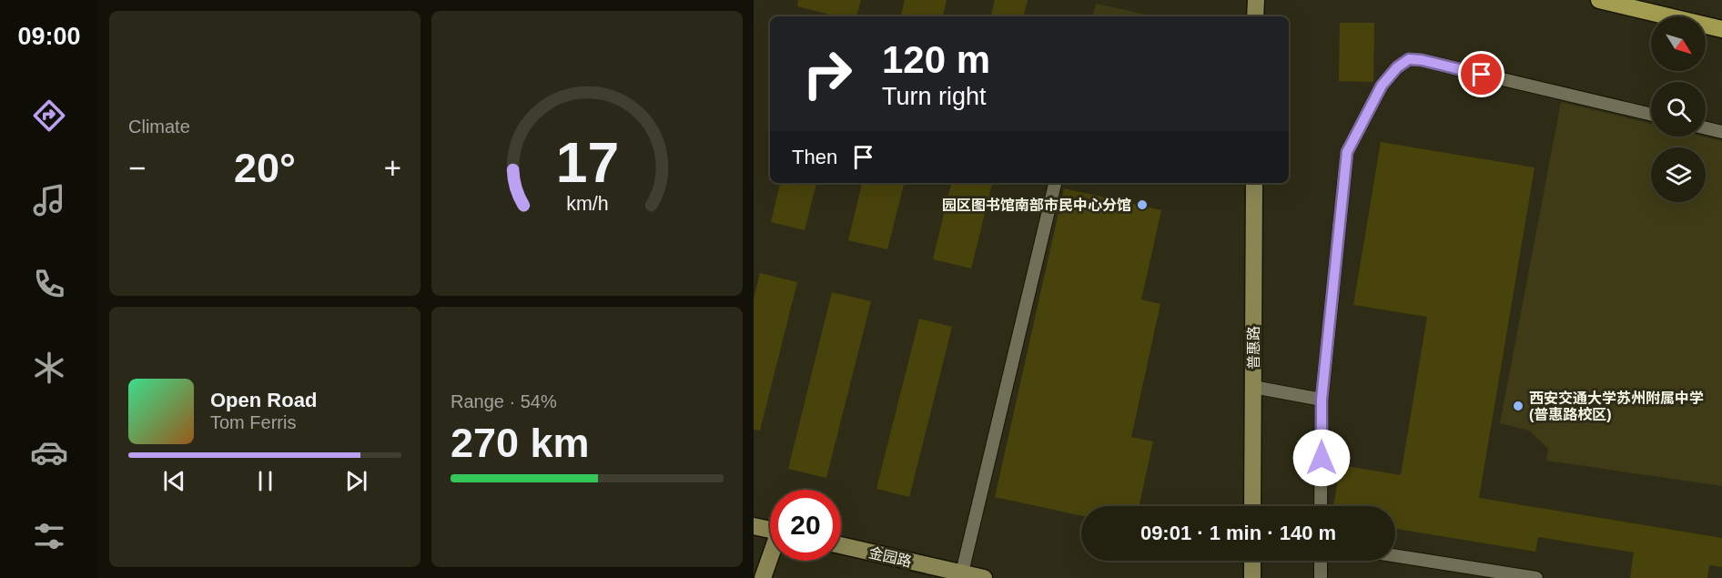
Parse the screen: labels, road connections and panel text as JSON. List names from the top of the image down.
{
  "streets": {
    "main road": ["普惠路", "金园路"]
  },
  "places": ["园区图书馆南部市民中心分馆", "西安交通大学苏州附属中学 (普惠路校区)"],
  "north": "bottom right",
  "page": {
    "tabs": "09:00",
    "tile": [
      "Climate",
      ["Range · 54%", "270 km"]
    ],
    "turn": ["120 m", "Turn right"],
    "then": "Then",
    "heat": ["−", "20°", "+"],
    "song": ["Open Road", "Tom Ferris"],
    "limit": "20",
    "trip": "09:01 · 1 min · 140 m",
    "gauge": ["17", "km/h"]
  }
}
